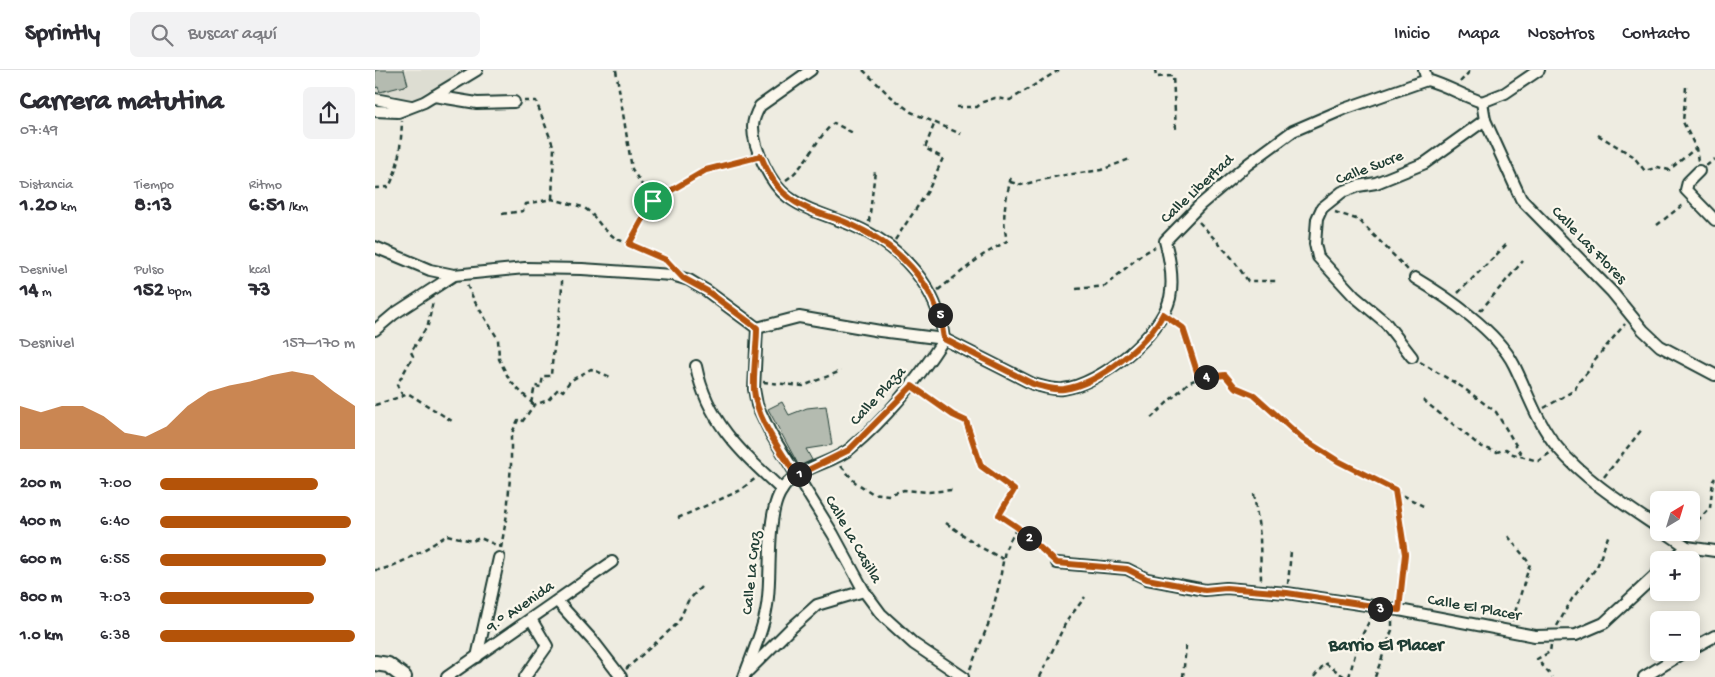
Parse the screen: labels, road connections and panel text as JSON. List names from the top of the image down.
{
  "streets": {
    "street": [
      "Calle Sucre",
      "Calle Libertad",
      "Calle Las Flores",
      "Calle Plaza",
      "Calle La Casilla",
      "Calle La Cruz",
      "9.° Avenida",
      "Calle El Placer"
    ]
  },
  "crossings": [
    ["Calle Sucre", "Calle Las Flores"],
    ["Calle Libertad", "Calle Plaza"],
    ["Calle Libertad", "Calle La Casilla"],
    ["Calle Plaza", "Calle La Casilla"],
    ["Calle Plaza", "Calle La Cruz"],
    ["Calle La Casilla", "Calle La Cruz"]
  ],
  "districts": ["Barrio El Placer"],
  "north": "top right",
  "page": {
    "header": "Sprintly",
    "search": "Buscar aquí",
    "nav": [
      "Inicio",
      "Mapa",
      "Nosotros",
      "Contacto"
    ],
    "heading": ["Carrera matutina", "07:49"],
    "stats": [
      ["Distancia", "1.20 km"],
      ["Tiempo", "8:13"],
      ["Ritmo", "6:51 /km"],
      ["Desnivel", "14 m"],
      ["Pulso", "152 bpm"],
      ["kcal", "73"]
    ],
    "pins": [
      "5",
      "4",
      "1",
      "2",
      "3"
    ],
    "chart": ["Desnivel", "157–170 m"],
    "list": [
      {
        "name": "200 m",
        "note": "7:00"
      },
      {
        "name": "400 m",
        "note": "6:40"
      },
      {
        "name": "600 m",
        "note": "6:55"
      },
      {
        "name": "800 m",
        "note": "7:03"
      },
      {
        "name": "1.0 km",
        "note": "6:38"
      }
    ],
    "map_buttons": ["+", "−"]
  }
}
